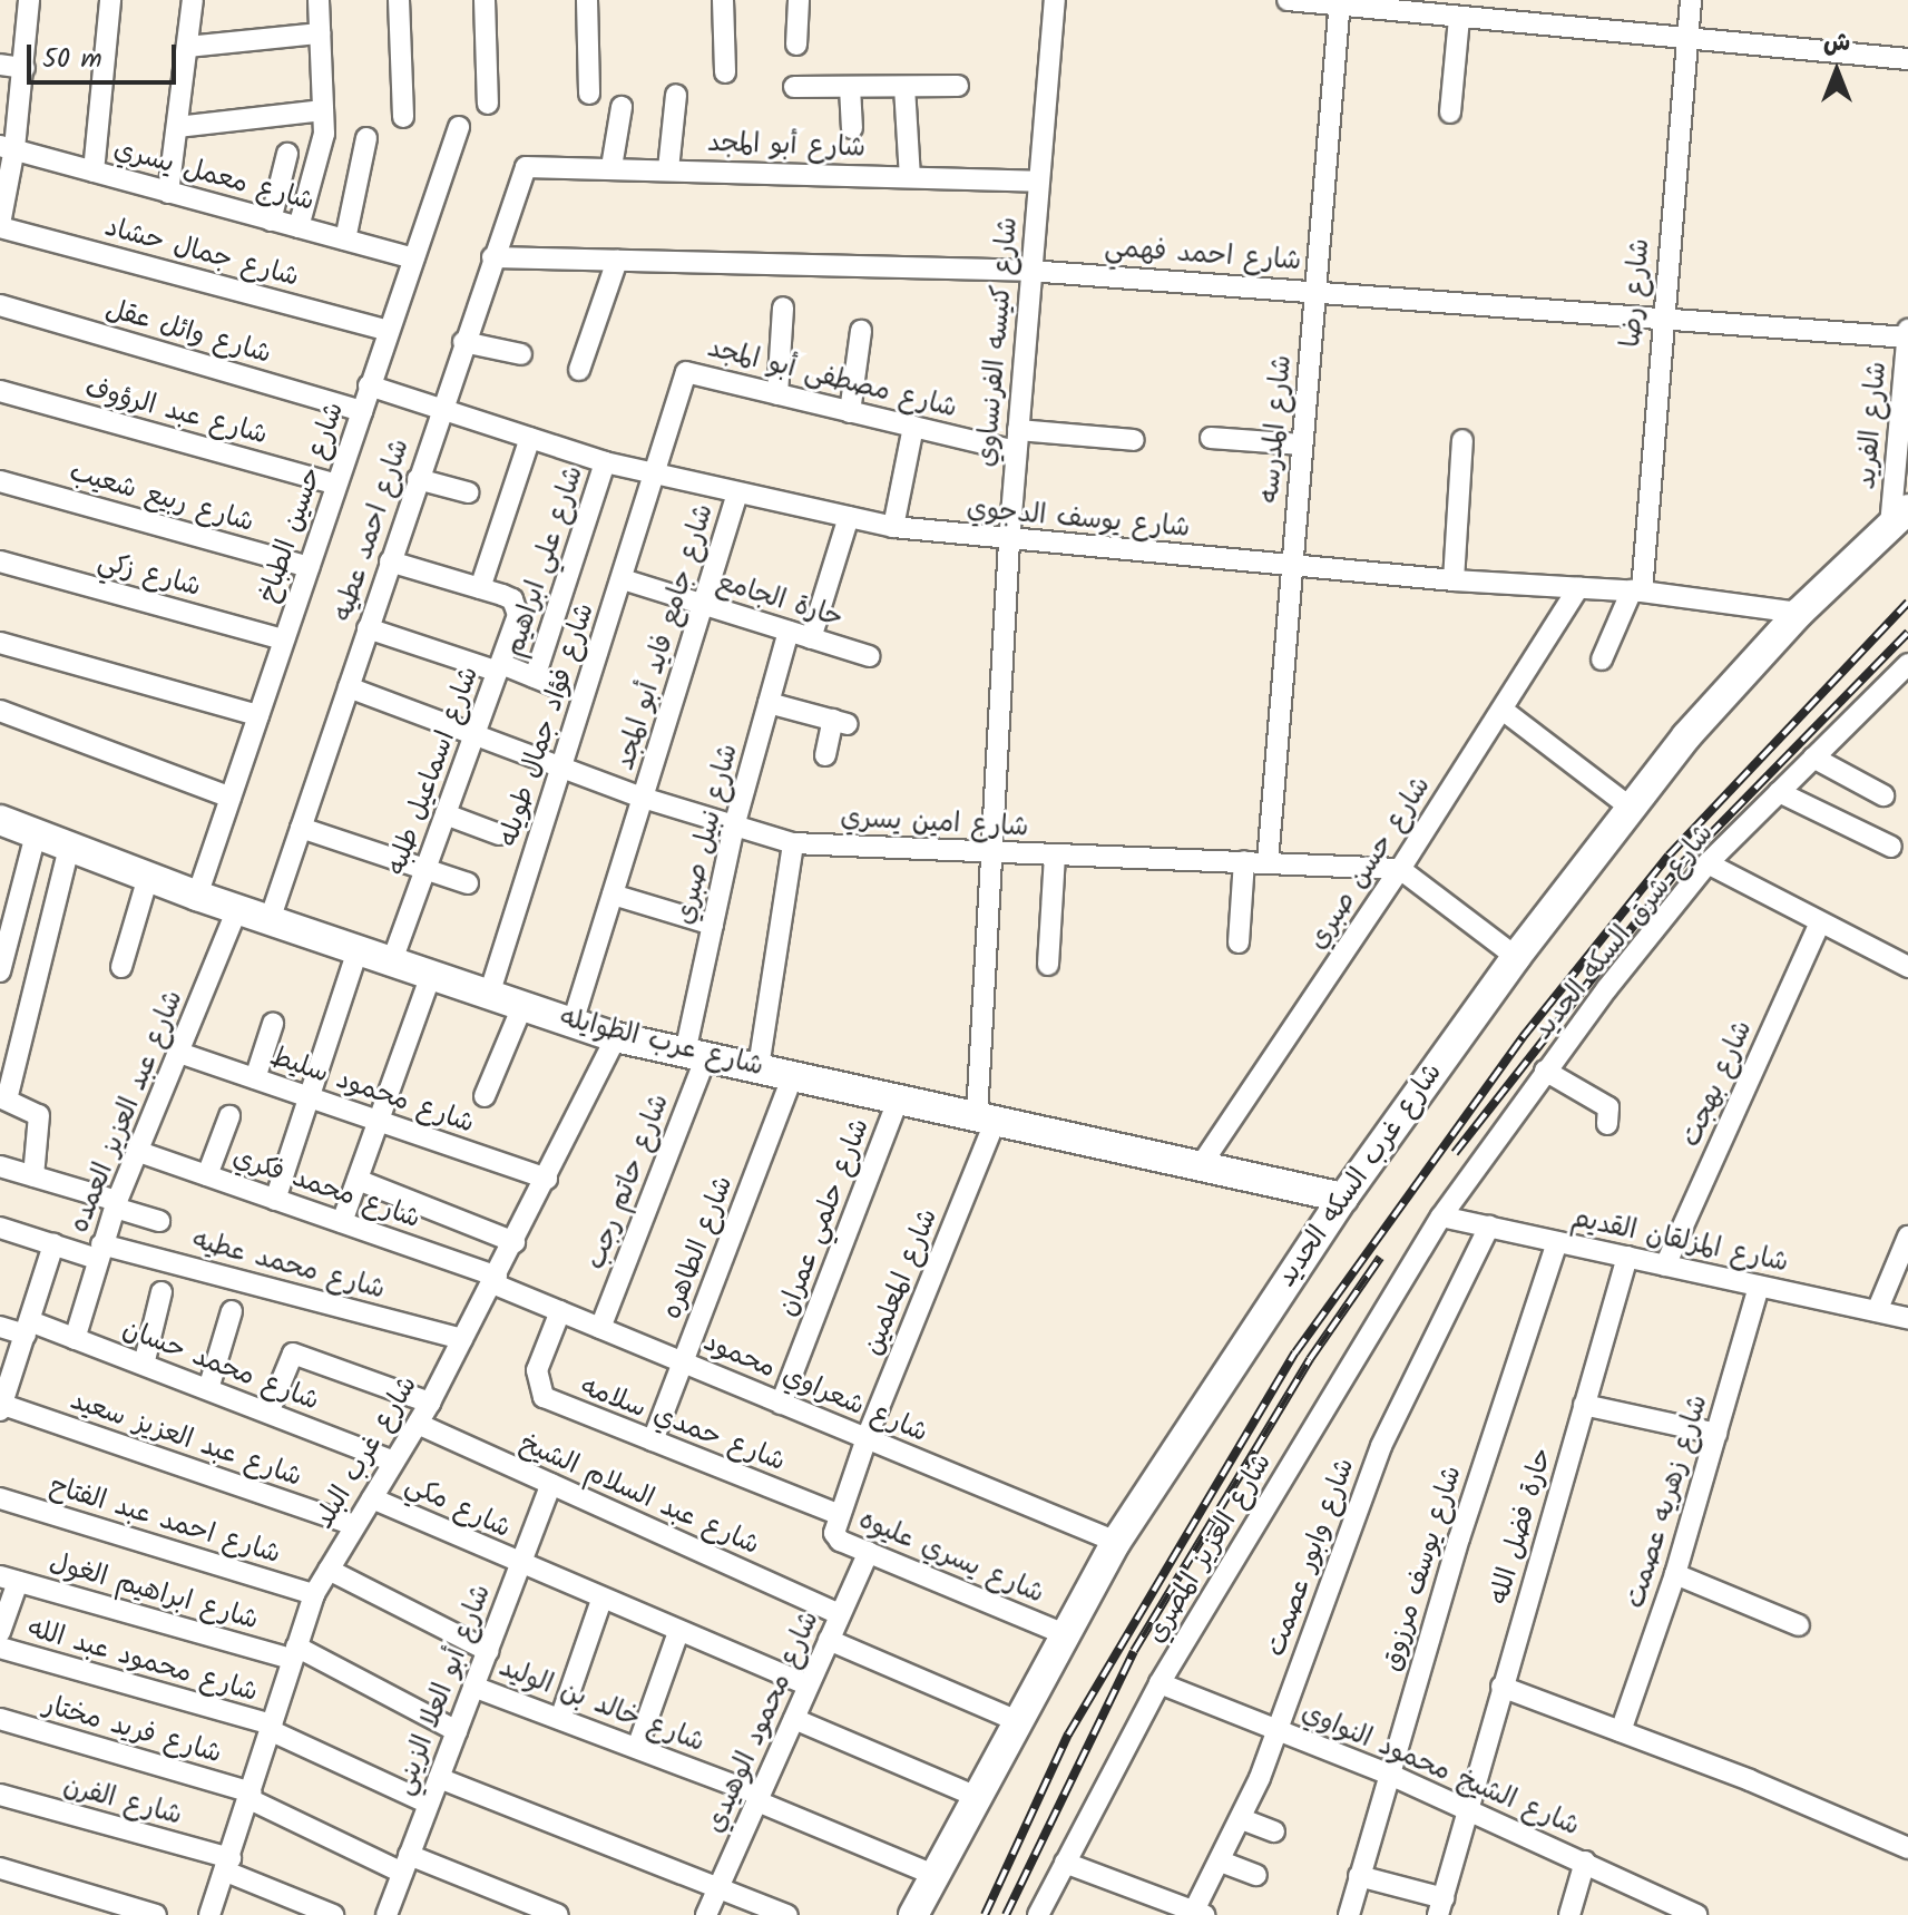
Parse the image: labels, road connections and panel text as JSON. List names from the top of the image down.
{
  "streets": {
    "street": [
      "شارع أبو المجد",
      "شارع معمل يسري",
      "شارع جمال حشاد",
      "شارع احمد فهمي",
      "شارع رضا",
      "شارع وائل عقل",
      "شارع كنيسه الفرنساوي",
      "شارع مصطفى أبو المجد",
      "شارع عبد الرؤوف",
      "شارع الفريد",
      "شارع المدرسه",
      "شارع ربيع شعيب",
      "شارع حسين الطباخ",
      "شارع يوسف الدجوي",
      "شارع احمد عطيه",
      "شارع علي ابراهيم",
      "شارع زكي",
      "حارة الجامع",
      "شارع جامع فايد أبو المجد",
      "شارع فؤاد جمال طويله",
      "شارع اسماعيل طلبه",
      "شارع امين يسري",
      "شارع نبيل صبري",
      "شارع حسن صبري",
      "شارع شرق السكه الحديد",
      "شارع عرب الطوايله",
      "شارع بهجت",
      "شارع محمود سليط",
      "شارع عبد العزيز العمده",
      "شارع غرب السكه الحديد",
      "شارع حاتم رجب",
      "شارع محمد فكري",
      "شارع حلمي عمران",
      "شارع المزلقان القديم",
      "شارع الطاهره",
      "شارع محمد عطيه",
      "شارع المعلمين",
      "شارع محمد حسان",
      "شارع شعراوي محمود",
      "شارع حمدي سلامه",
      "شارع عبد العزيز سعيد",
      "شارع غرب البلد",
      "شارع عبد السلام الشيخ",
      "شارع زهريه عصمت",
      "شارع مكي",
      "شارع احمد عبد الفتاح",
      "حارة فضل الله",
      "شارع العزيز المصري",
      "شارع يسري عليوه",
      "شارع وابور عصمت",
      "شارع يوسف مرزوق",
      "شارع ابراهيم الغول",
      "شارع محمود عبد الله",
      "شارع أبو العلا الزيني",
      "شارع خالد بن الوليد",
      "شارع محمود الوهيدي",
      "شارع فريد مختار",
      "شارع الشيخ محمود النواوي",
      "شارع الفرن"
    ]
  },
  "crossings": [
    ["شارع أبو المجد", "شارع كنيسه الفرنساوي"],
    ["شارع أبو المجد", "شارع احمد عطيه"],
    ["شارع معمل يسري", "شارع حسين الطباخ"],
    ["شارع جمال حشاد", "شارع حسين الطباخ"],
    ["شارع احمد فهمي", "شارع رضا"],
    ["شارع احمد فهمي", "شارع كنيسه الفرنساوي"],
    ["شارع احمد فهمي", "شارع الفريد"],
    ["شارع احمد فهمي", "شارع المدرسه"],
    ["شارع احمد فهمي", "شارع احمد عطيه"],
    ["شارع رضا", "شارع يوسف الدجوي"],
    ["شارع وائل عقل", "شارع حسين الطباخ"],
    ["شارع كنيسه الفرنساوي", "شارع مصطفى أبو المجد"],
    ["شارع كنيسه الفرنساوي", "شارع يوسف الدجوي"],
    ["شارع كنيسه الفرنساوي", "شارع امين يسري"],
    ["شارع كنيسه الفرنساوي", "شارع عرب الطوايله"],
    ["شارع كنيسه الفرنساوي", "شارع المعلمين"],
    ["شارع مصطفى أبو المجد", "شارع يوسف الدجوي"],
    ["شارع مصطفى أبو المجد", "شارع فؤاد جمال طويله"],
    ["شارع عبد الرؤوف", "شارع حسين الطباخ"],
    ["شارع الفريد", "شارع غرب السكه الحديد"],
    ["شارع المدرسه", "شارع يوسف الدجوي"],
    ["شارع المدرسه", "شارع امين يسري"],
    ["شارع ربيع شعيب", "شارع حسين الطباخ"],
    ["شارع حسين الطباخ", "شارع يوسف الدجوي"],
    ["شارع حسين الطباخ", "شارع زكي"],
    ["شارع حسين الطباخ", "شارع عرب الطوايله"],
    ["شارع يوسف الدجوي", "شارع احمد عطيه"],
    ["شارع يوسف الدجوي", "شارع علي ابراهيم"],
    ["شارع يوسف الدجوي", "شارع جامع فايد أبو المجد"],
    ["شارع يوسف الدجوي", "شارع فؤاد جمال طويله"],
    ["شارع يوسف الدجوي", "شارع حسن صبري"],
    ["شارع يوسف الدجوي", "شارع غرب السكه الحديد"],
    ["شارع احمد عطيه", "شارع علي ابراهيم"],
    ["شارع احمد عطيه", "شارع امين يسري"],
    ["شارع احمد عطيه", "شارع عرب الطوايله"],
    ["شارع علي ابراهيم", "شارع اسماعيل طلبه"],
    ["حارة الجامع", "شارع جامع فايد أبو المجد"],
    ["حارة الجامع", "شارع فؤاد جمال طويله"],
    ["حارة الجامع", "شارع نبيل صبري"],
    ["شارع جامع فايد أبو المجد", "شارع امين يسري"],
    ["شارع جامع فايد أبو المجد", "شارع عرب الطوايله"],
    ["شارع فؤاد جمال طويله", "شارع امين يسري"],
    ["شارع فؤاد جمال طويله", "شارع عرب الطوايله"],
    ["شارع اسماعيل طلبه", "شارع امين يسري"],
    ["شارع اسماعيل طلبه", "شارع عرب الطوايله"],
    ["شارع امين يسري", "شارع نبيل صبري"],
    ["شارع امين يسري", "شارع حسن صبري"],
    ["شارع نبيل صبري", "شارع عرب الطوايله"],
    ["شارع نبيل صبري", "شارع حاتم رجب"],
    ["شارع حسن صبري", "شارع عرب الطوايله"],
    ["شارع شرق السكه الحديد", "شارع المزلقان القديم"],
    ["شارع شرق السكه الحديد", "شارع العزيز المصري"],
    ["شارع عرب الطوايله", "شارع عبد العزيز العمده"],
    ["شارع عرب الطوايله", "شارع غرب السكه الحديد"],
    ["شارع عرب الطوايله", "شارع حاتم رجب"],
    ["شارع عرب الطوايله", "شارع حلمي عمران"],
    ["شارع عرب الطوايله", "شارع الطاهره"],
    ["شارع عرب الطوايله", "شارع المعلمين"],
    ["شارع عرب الطوايله", "شارع غرب البلد"],
    ["شارع بهجت", "شارع المزلقان القديم"],
    ["شارع محمود سليط", "شارع عبد العزيز العمده"],
    ["شارع محمود سليط", "شارع غرب البلد"],
    ["شارع عبد العزيز العمده", "شارع محمد فكري"],
    ["شارع عبد العزيز العمده", "شارع محمد عطيه"],
    ["شارع عبد العزيز العمده", "شارع محمد حسان"],
    ["شارع غرب السكه الحديد", "شارع شعراوي محمود"],
    ["شارع غرب السكه الحديد", "شارع يسري عليوه"],
    ["شارع غرب السكه الحديد", "شارع خالد بن الوليد"],
    ["شارع حاتم رجب", "شارع شعراوي محمود"],
    ["شارع محمد فكري", "شارع شعراوي محمود"],
    ["شارع محمد فكري", "شارع غرب البلد"],
    ["شارع حلمي عمران", "شارع شعراوي محمود"],
    ["شارع المزلقان القديم", "شارع زهريه عصمت"],
    ["شارع المزلقان القديم", "حارة فضل الله"],
    ["شارع المزلقان القديم", "شارع العزيز المصري"],
    ["شارع المزلقان القديم", "شارع وابور عصمت"],
    ["شارع المزلقان القديم", "شارع يوسف مرزوق"],
    ["شارع الطاهره", "شارع شعراوي محمود"],
    ["شارع الطاهره", "شارع حمدي سلامه"],
    ["شارع محمد عطيه", "شارع غرب البلد"],
    ["شارع المعلمين", "شارع شعراوي محمود"],
    ["شارع المعلمين", "شارع حمدي سلامه"],
    ["شارع المعلمين", "شارع يسري عليوه"],
    ["شارع محمد حسان", "شارع غرب البلد"],
    ["شارع شعراوي محمود", "شارع حمدي سلامه"],
    ["شارع شعراوي محمود", "شارع غرب البلد"],
    ["شارع حمدي سلامه", "شارع يسري عليوه"],
    ["شارع عبد العزيز سعيد", "شارع غرب البلد"],
    ["شارع غرب البلد", "شارع عبد السلام الشيخ"],
    ["شارع غرب البلد", "شارع مكي"],
    ["شارع غرب البلد", "شارع احمد عبد الفتاح"],
    ["شارع غرب البلد", "شارع ابراهيم الغول"],
    ["شارع غرب البلد", "شارع محمود عبد الله"],
    ["شارع غرب البلد", "شارع فريد مختار"],
    ["شارع غرب البلد", "شارع الفرن"],
    ["شارع عبد السلام الشيخ", "شارع أبو العلا الزيني"],
    ["شارع عبد السلام الشيخ", "شارع محمود الوهيدي"],
    ["شارع مكي", "شارع أبو العلا الزيني"],
    ["شارع مكي", "شارع محمود الوهيدي"],
    ["حارة فضل الله", "شارع الشيخ محمود النواوي"],
    ["شارع العزيز المصري", "شارع الشيخ محمود النواوي"],
    ["شارع يسري عليوه", "شارع محمود الوهيدي"],
    ["شارع وابور عصمت", "شارع الشيخ محمود النواوي"],
    ["شارع يوسف مرزوق", "شارع الشيخ محمود النواوي"],
    ["شارع ابراهيم الغول", "شارع أبو العلا الزيني"],
    ["شارع محمود عبد الله", "شارع أبو العلا الزيني"],
    ["شارع أبو العلا الزيني", "شارع خالد بن الوليد"],
    ["شارع أبو العلا الزيني", "شارع فريد مختار"],
    ["شارع خالد بن الوليد", "شارع محمود الوهيدي"]
  ],
  "scale_bar": "50 m",
  "north": "top"
}
